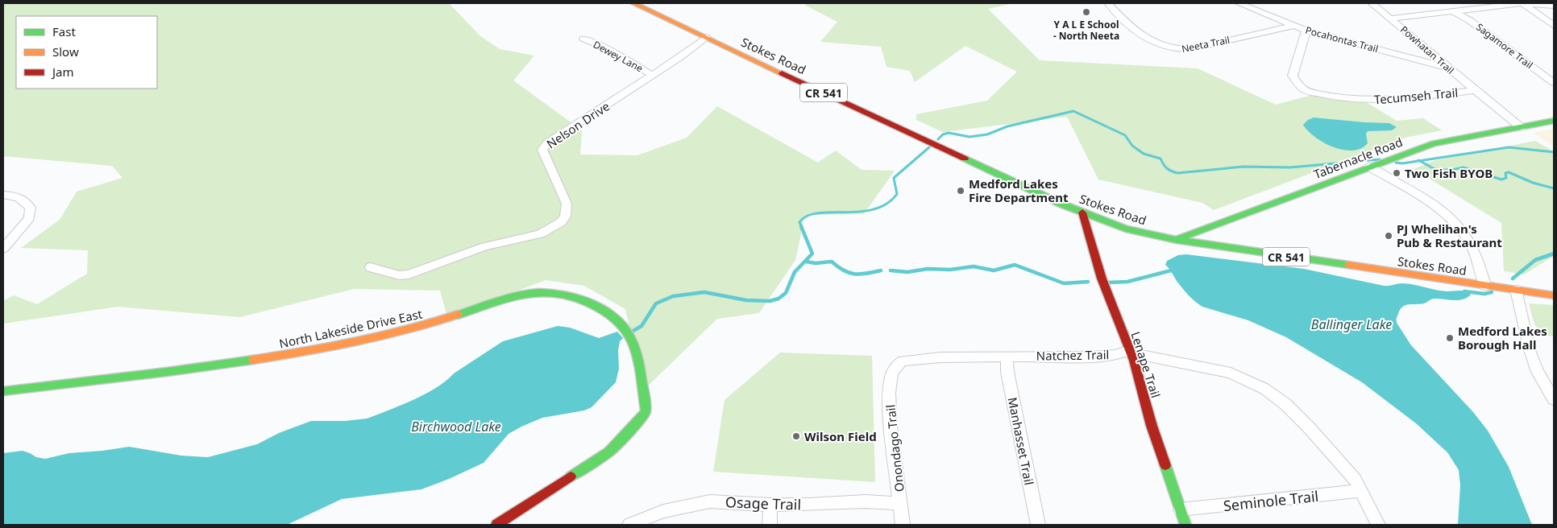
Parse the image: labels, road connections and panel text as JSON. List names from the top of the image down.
{
  "streets": {
    "main road": [
      "Stokes Road",
      "CR 541",
      "Tabernacle Road",
      "North Lakeside Drive East",
      "Lenape Trail"
    ],
    "street": [
      "Pocahontas Trail",
      "Neeta Trail",
      "Sagamore Trail",
      "Powhatan Trail",
      "Dewey Lane",
      "Tecumseh Trail",
      "Nelson Drive",
      "Natchez Trail",
      "Manhasset Trail",
      "Onondago Trail",
      "Seminole Trail",
      "Osage Trail"
    ]
  },
  "crossings": [
    ["Pocahontas Trail", "Neeta Trail"],
    ["Pocahontas Trail", "Powhatan Trail"],
    ["Pocahontas Trail", "Tecumseh Trail"],
    ["Powhatan Trail", "Tecumseh Trail"],
    ["Powhatan Trail", "Tabernacle Road"],
    ["Stokes Road", "Nelson Drive"],
    ["Stokes Road", "Tabernacle Road"],
    ["Stokes Road", "Lenape Trail"],
    ["Dewey Lane", "Nelson Drive"],
    ["Natchez Trail", "Lenape Trail"],
    ["Natchez Trail", "Manhasset Trail"],
    ["Natchez Trail", "Onondago Trail"],
    ["Natchez Trail", "Seminole Trail"],
    ["Lenape Trail", "Seminole Trail"],
    ["Onondago Trail", "Osage Trail"]
  ],
  "water": ["Ballinger Lake", "Birchwood Lake"],
  "places": [
    "Y A L E School - North Neeta",
    "Two Fish BYOB",
    "Medford Lakes Fire Department",
    "PJ Whelihan's Pub & Restaurant",
    "Medford Lakes Borough Hall",
    "Wilson Field"
  ],
  "legend": ["Fast", "Slow", "Jam"]
}
